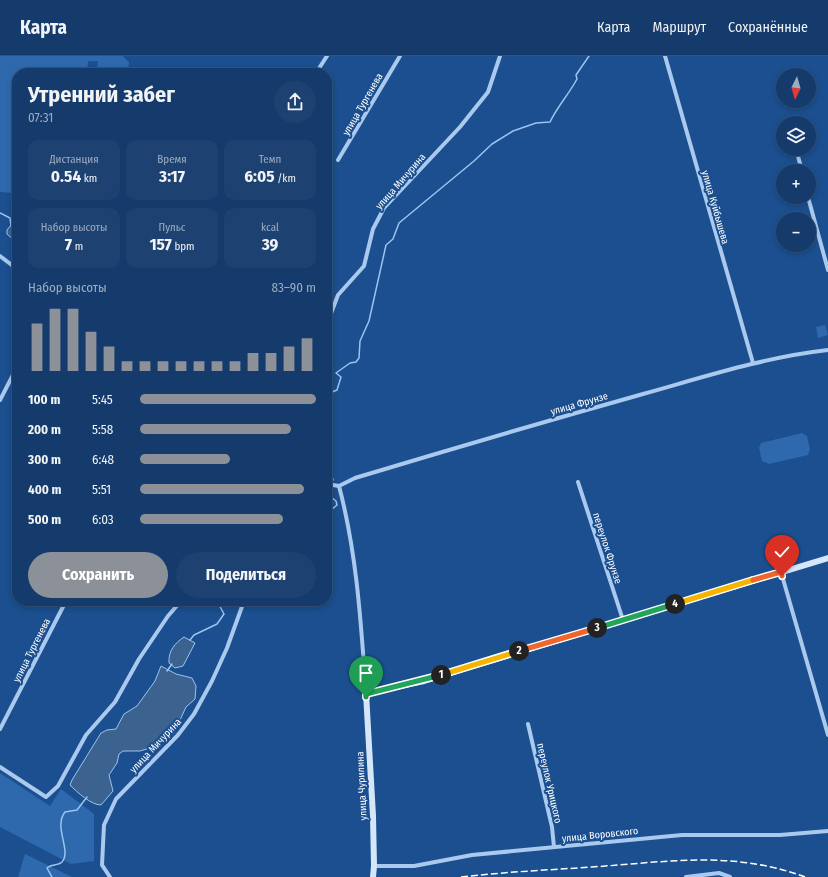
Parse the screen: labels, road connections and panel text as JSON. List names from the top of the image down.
{
  "streets": {
    "street": [
      "улица Тургенева",
      "улица Мичурина",
      "улица Куйбышева",
      "улица Фрунзе",
      "переулок Фрунзе",
      "переулок Урицкого",
      "улица Чурилина",
      "улица Воровского"
    ]
  },
  "crossings": [
    ["улица Куйбышева", "улица Фрунзе"],
    ["переулок Урицкого", "улица Воровского"],
    ["улица Чурилина", "улица Воровского"]
  ],
  "north": "bottom",
  "page": {
    "header": "Карта",
    "nav": ["Карта", "Маршрут", "Сохранённые"],
    "map_buttons": ["+", "−"],
    "heading": ["Утренний забег", "07:31"],
    "stats": [
      ["Дистанция", "0.54 km"],
      ["Время", "3:17"],
      ["Темп", "6:05 /km"],
      ["Набор высоты", "7 m"],
      ["Пульс", "157 bpm"],
      ["kcal", "39"]
    ],
    "chart": ["Набор высоты", "83–90 m"],
    "list": [
      {
        "name": "100 m",
        "note": "5:45"
      },
      {
        "name": "200 m",
        "note": "5:58"
      },
      {
        "name": "300 m",
        "note": "6:48"
      },
      {
        "name": "400 m",
        "note": "5:51"
      },
      {
        "name": "500 m",
        "note": "6:03"
      }
    ],
    "buttons": ["Сохранить", "Поделиться"],
    "pins": [
      "4",
      "3",
      "2",
      "1"
    ]
  }
}
